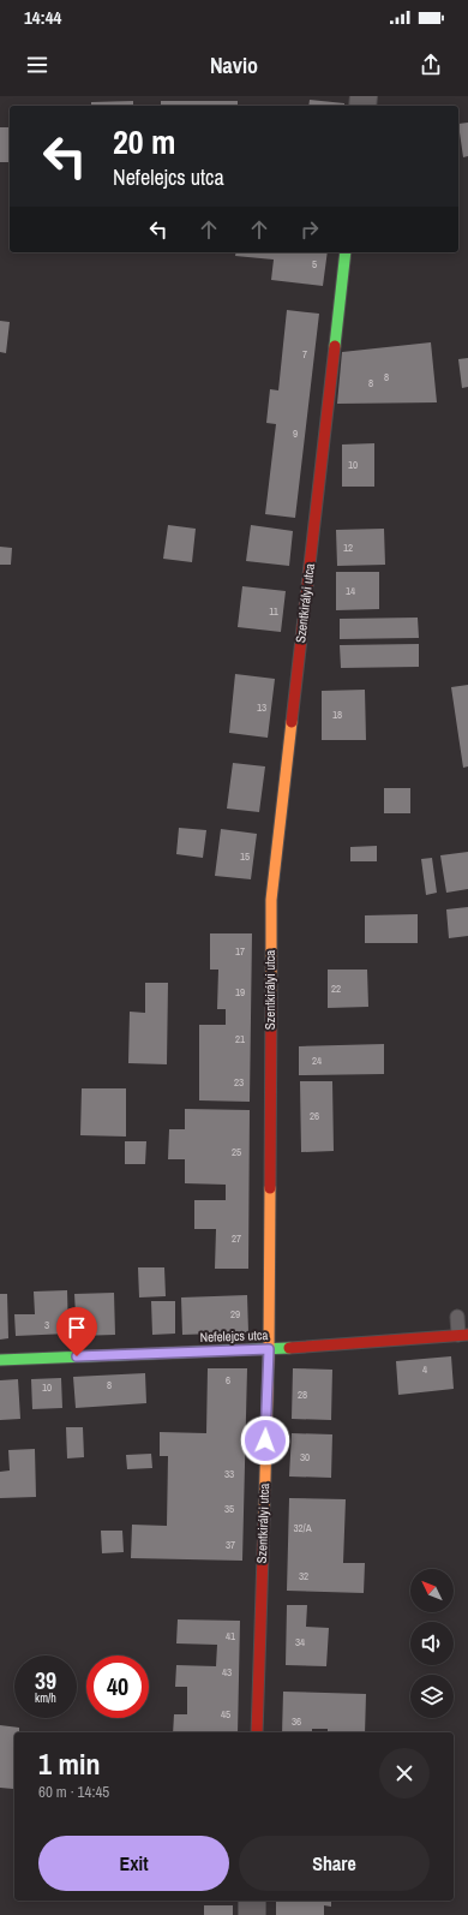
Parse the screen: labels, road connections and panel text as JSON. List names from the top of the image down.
{
  "streets": {
    "street": ["Szentkirályi utca", "Nefelejcs utca"]
  },
  "crossings": [
    ["Szentkirályi utca", "Nefelejcs utca"]
  ],
  "house_numbers": [
    "5",
    "7",
    "8",
    "8",
    "9",
    "10",
    "12",
    "14",
    "11",
    "13",
    "18",
    "15",
    "17",
    "22",
    "19",
    "21",
    "24",
    "23",
    "26",
    "25",
    "27",
    "29",
    "3",
    "4",
    "6",
    "8",
    "10",
    "28",
    "30",
    "33",
    "35",
    "32/A",
    "37",
    "32",
    "41",
    "34",
    "43",
    "45",
    "36"
  ],
  "north": "top left",
  "page": {
    "status": "14:44",
    "header": "Navio",
    "turn": ["20 m", "Nefelejcs utca"],
    "speed": "39 km/h",
    "limit": "40",
    "heading": ["1 min", "60 m · 14:45"],
    "buttons": ["Exit", "Share"]
  }
}
